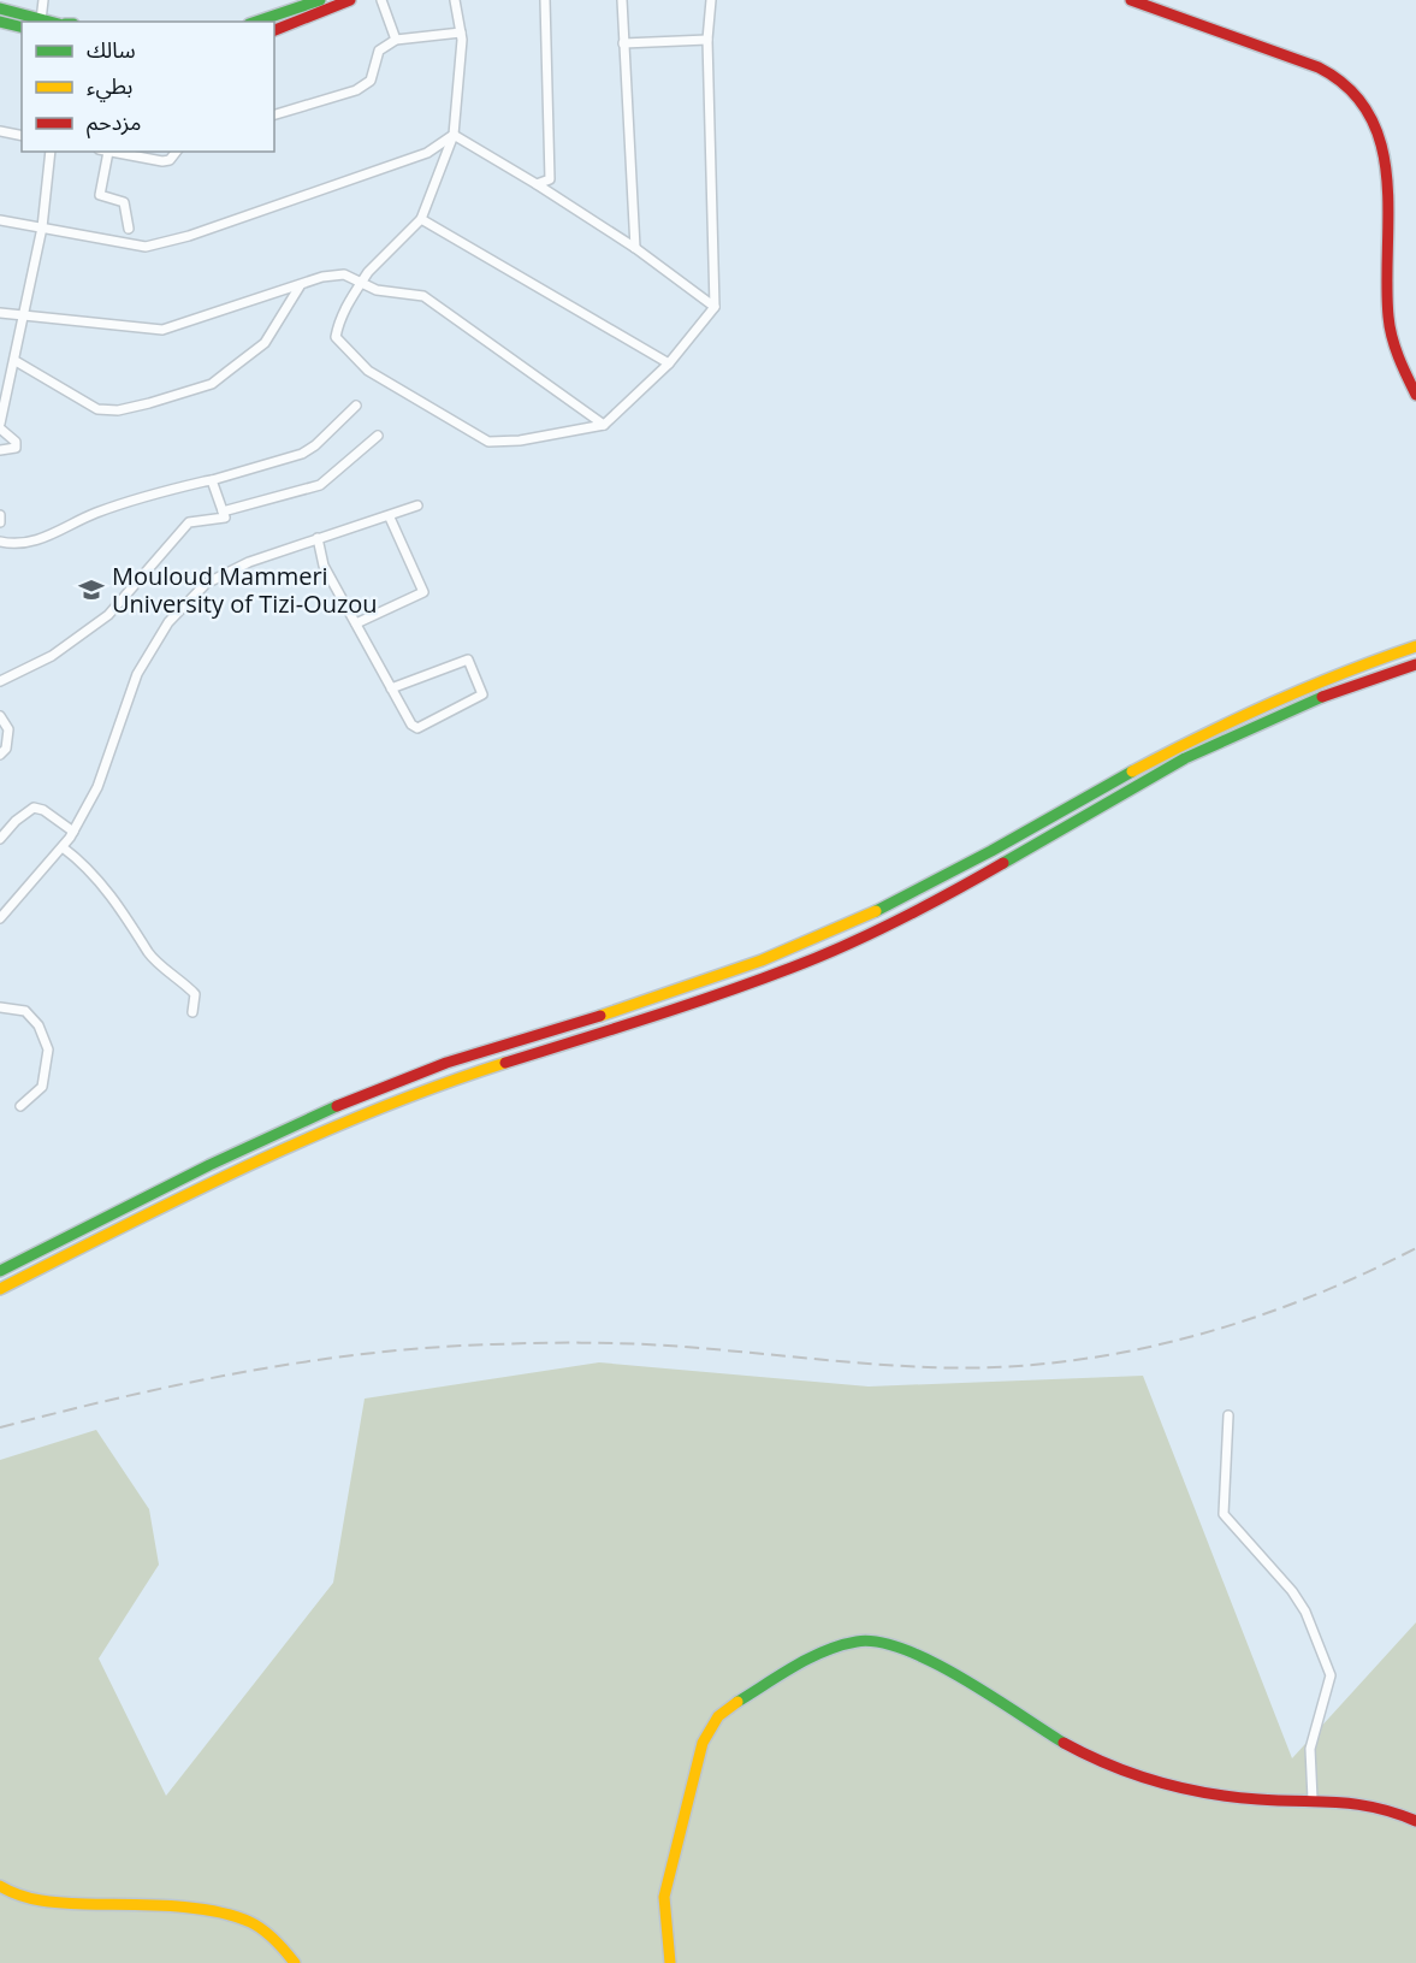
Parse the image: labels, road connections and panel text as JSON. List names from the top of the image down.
{
  "places": {
    "school or university": ["Mouloud Mammeri University of Tizi-Ouzou"]
  },
  "legend": ["سالك", "بطيء", "مزدحم"]
}
